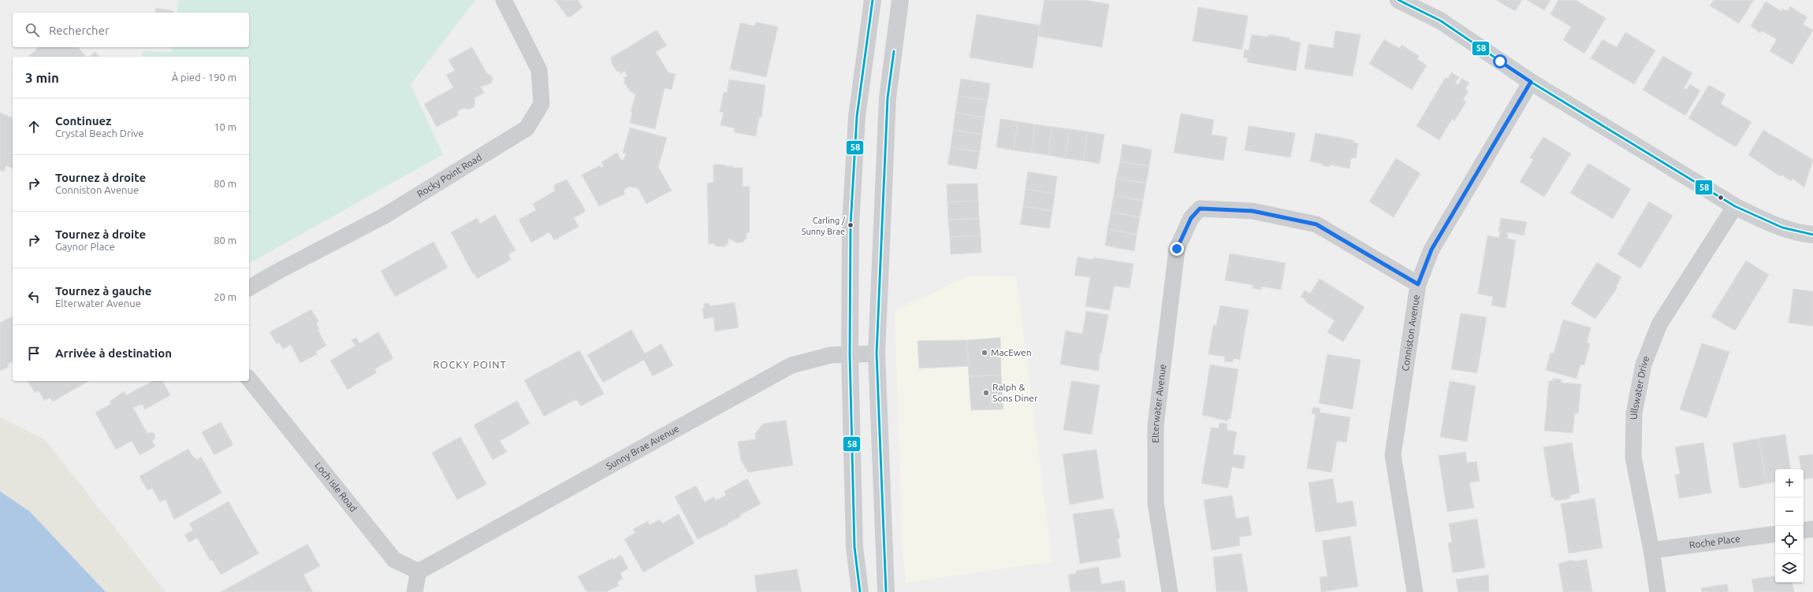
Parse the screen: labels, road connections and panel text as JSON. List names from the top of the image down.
{
  "streets": {
    "street": [
      "Rocky Point Road",
      "Conniston Avenue",
      "Ullswater Drive",
      "Elterwater Avenue",
      "Sunny Brae Avenue",
      "Loch Isle Road",
      "Roche Place"
    ]
  },
  "crossings": [
    ["Conniston Avenue", "Elterwater Avenue"],
    ["Ullswater Drive", "Roche Place"],
    ["Sunny Brae Avenue", "Loch Isle Road"]
  ],
  "districts": ["ROCKY POINT"],
  "places": ["Carling / Sunny Brae", "MacEwen", "Ralph & Sons Diner"],
  "lines": ["transit line 58"],
  "page": {
    "search": "Rechercher",
    "heading": ["3 min", "À pied · 190 m"],
    "list": [
      ["Continuez", "Crystal Beach Drive", "10 m"],
      ["Tournez à droite", "Conniston Avenue", "80 m"],
      ["Tournez à droite", "Gaynor Place", "80 m"],
      ["Tournez à gauche", "Elterwater Avenue", "20 m"],
      "Arrivée à destination"
    ],
    "map_buttons": ["+", "−"]
  }
}
